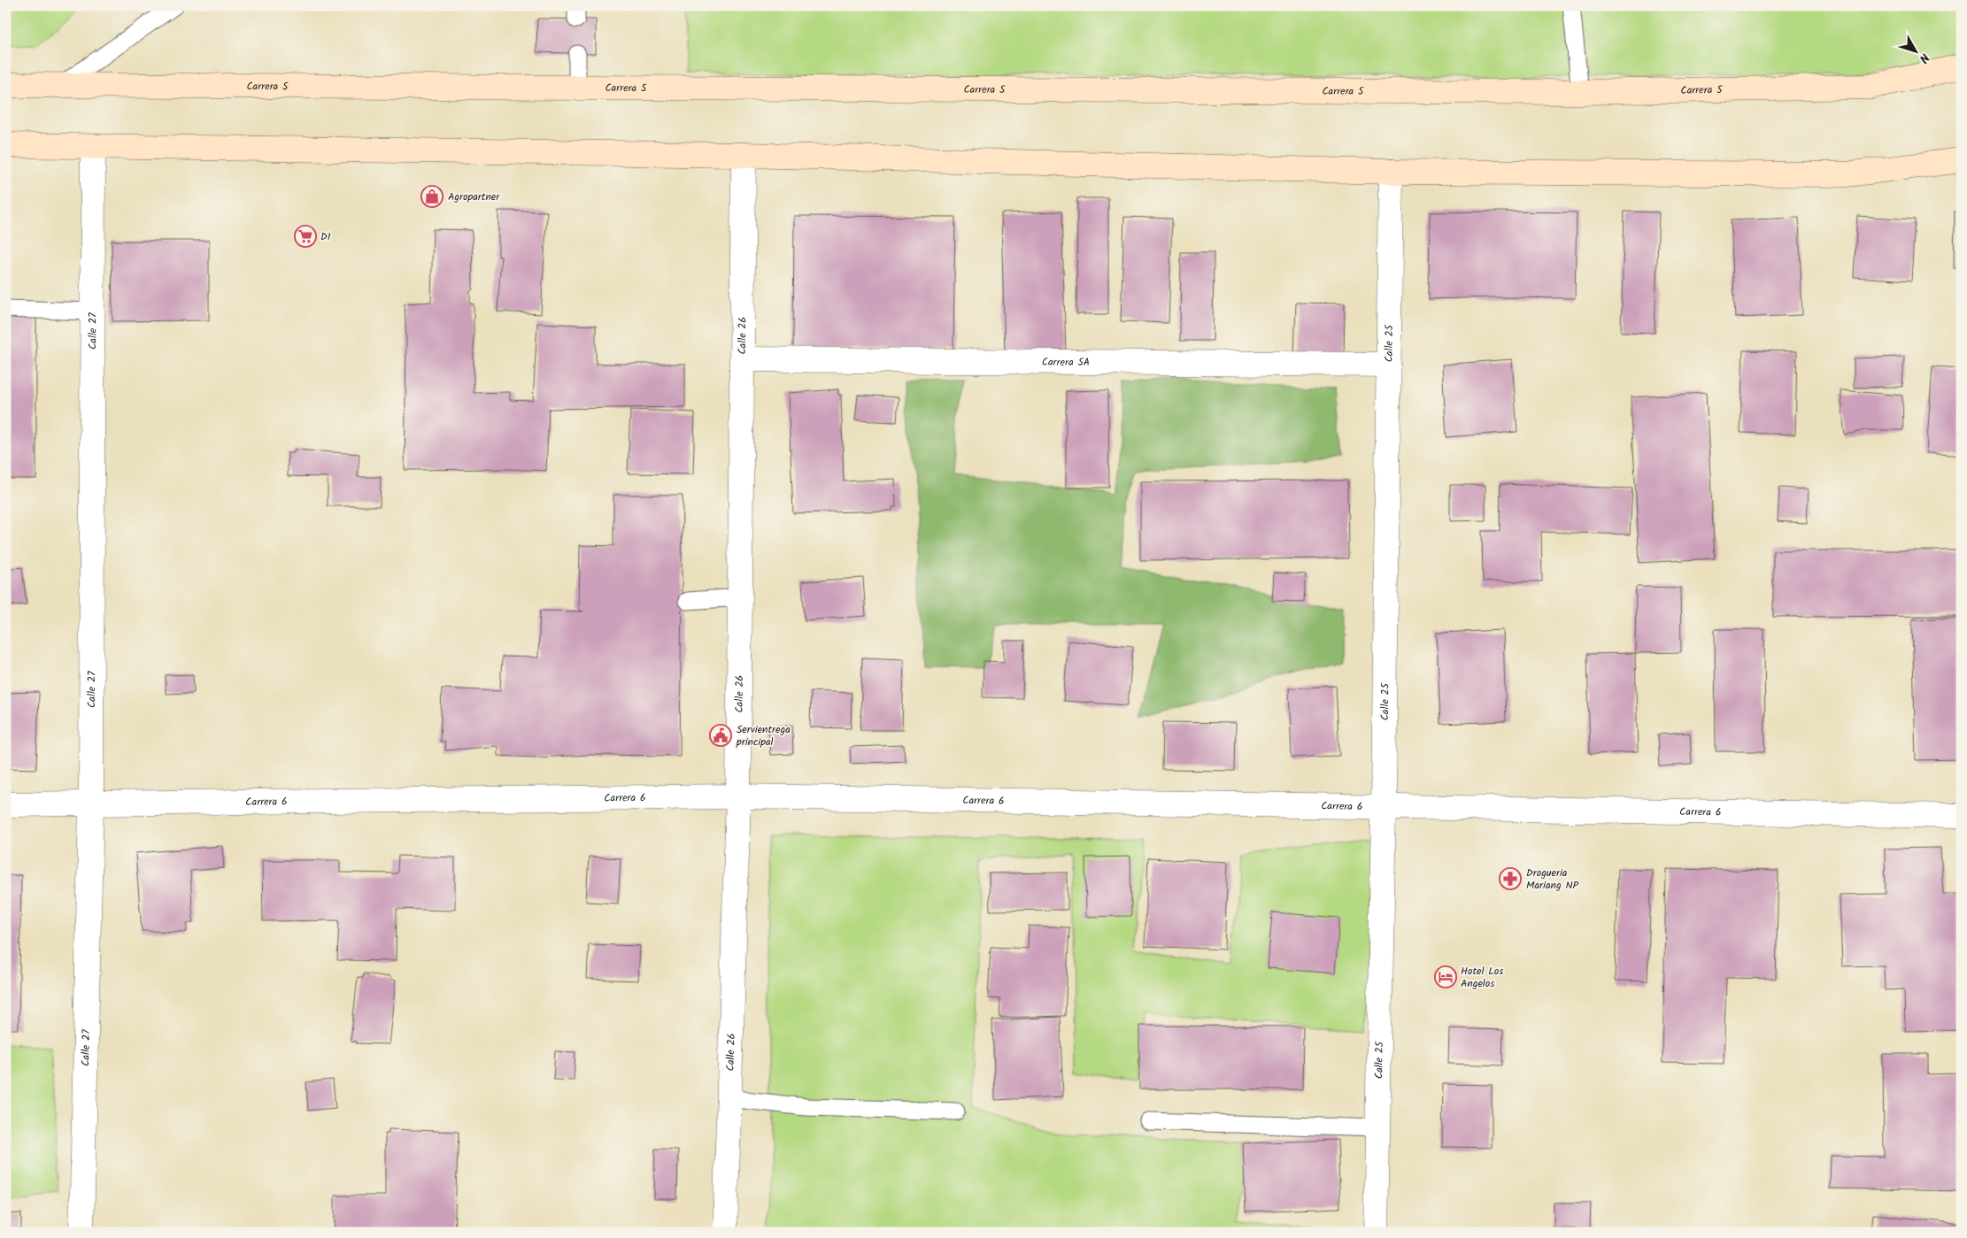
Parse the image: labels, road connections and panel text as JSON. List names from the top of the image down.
{
  "streets": {
    "main road": ["Carrera 5"],
    "street": [
      "Calle 27",
      "Calle 26",
      "Calle 25",
      "Carrera 5A",
      "Carrera 6"
    ]
  },
  "crossings": [
    ["Calle 27", "Carrera 6"],
    ["Calle 26", "Carrera 5A"],
    ["Calle 26", "Carrera 6"],
    ["Calle 25", "Carrera 5A"],
    ["Calle 25", "Carrera 6"]
  ],
  "places": {
    "shop": ["Agropartner"],
    "supermarket": ["D1"],
    "public building": ["Servientrega principal"],
    "pharmacy": ["Drogueria Mariang NP"],
    "hotel": ["Hotel Los Angelos"]
  },
  "north": "bottom right"
}
